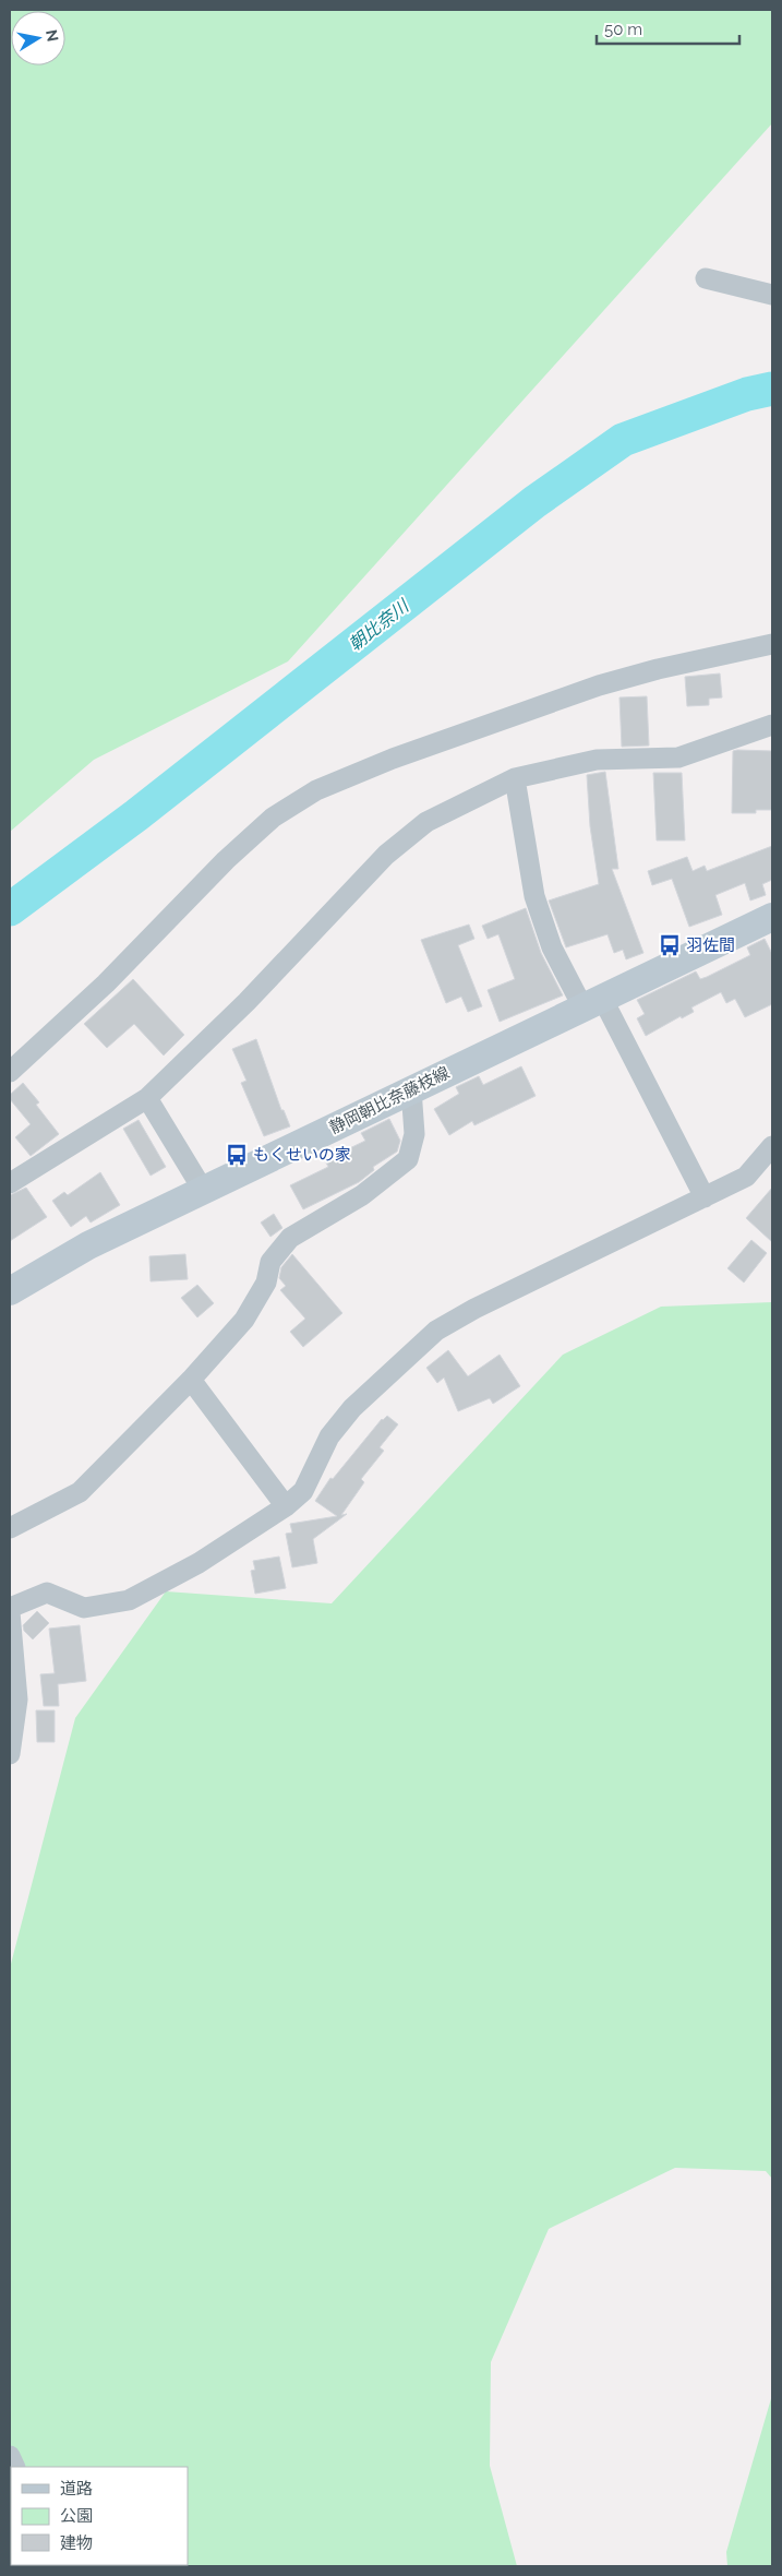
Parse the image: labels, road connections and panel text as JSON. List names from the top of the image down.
{
  "streets": {
    "main road": ["静岡朝比奈藤枝線"]
  },
  "water": ["朝比奈川"],
  "places": {
    "bus stop": ["羽佐間", "もくせいの家"]
  },
  "legend": ["道路", "公園", "建物"],
  "scale_bar": "50 m",
  "north": "right"
}
